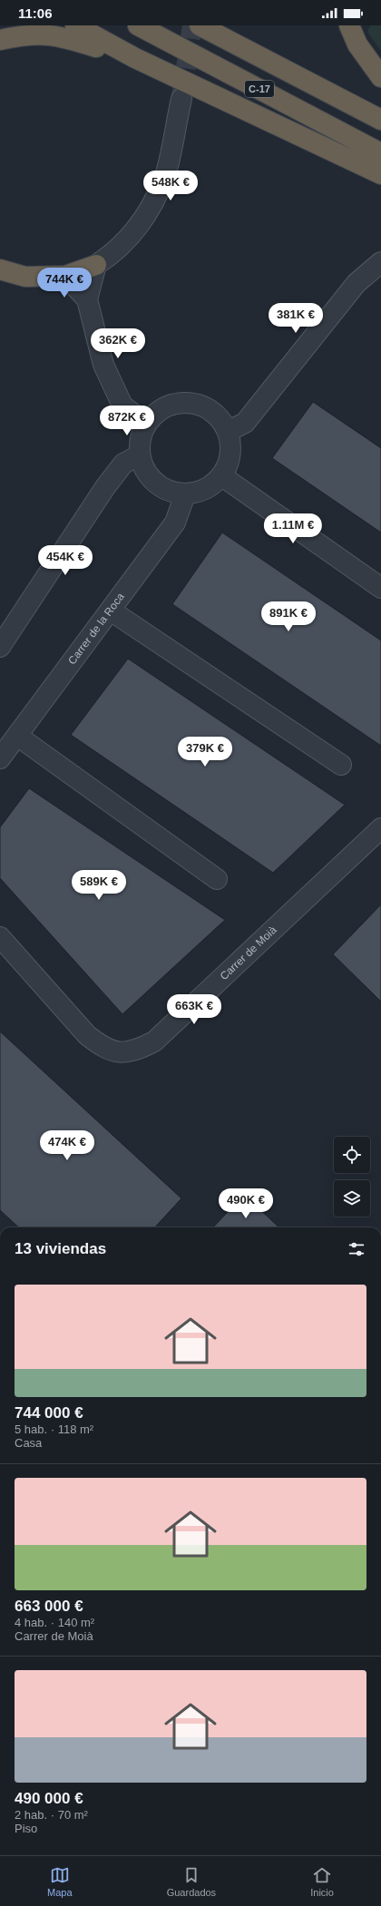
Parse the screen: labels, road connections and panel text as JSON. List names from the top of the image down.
{
  "streets": {
    "highway": ["C-17"],
    "street": ["Carrer de la Roca", "Carrer de Moià"]
  },
  "page": {
    "status": "11:06",
    "price": [
      "548K €",
      "744K €",
      "381K €",
      "362K €",
      "872K €",
      "1.11M €",
      "454K €",
      "891K €",
      "379K €",
      "589K €",
      "663K €",
      "474K €",
      "490K €"
    ],
    "heading": "13 viviendas",
    "list": [
      {
        "name": "744 000 €",
        "note": "5 hab. · 118 m² · Casa"
      },
      {
        "name": "663 000 €",
        "note": "4 hab. · 140 m² · Carrer de Moià"
      },
      {
        "name": "490 000 €",
        "note": "2 hab. · 70 m² · Piso"
      }
    ],
    "tabs": ["Mapa", "Guardados", "Inicio"]
  }
}
